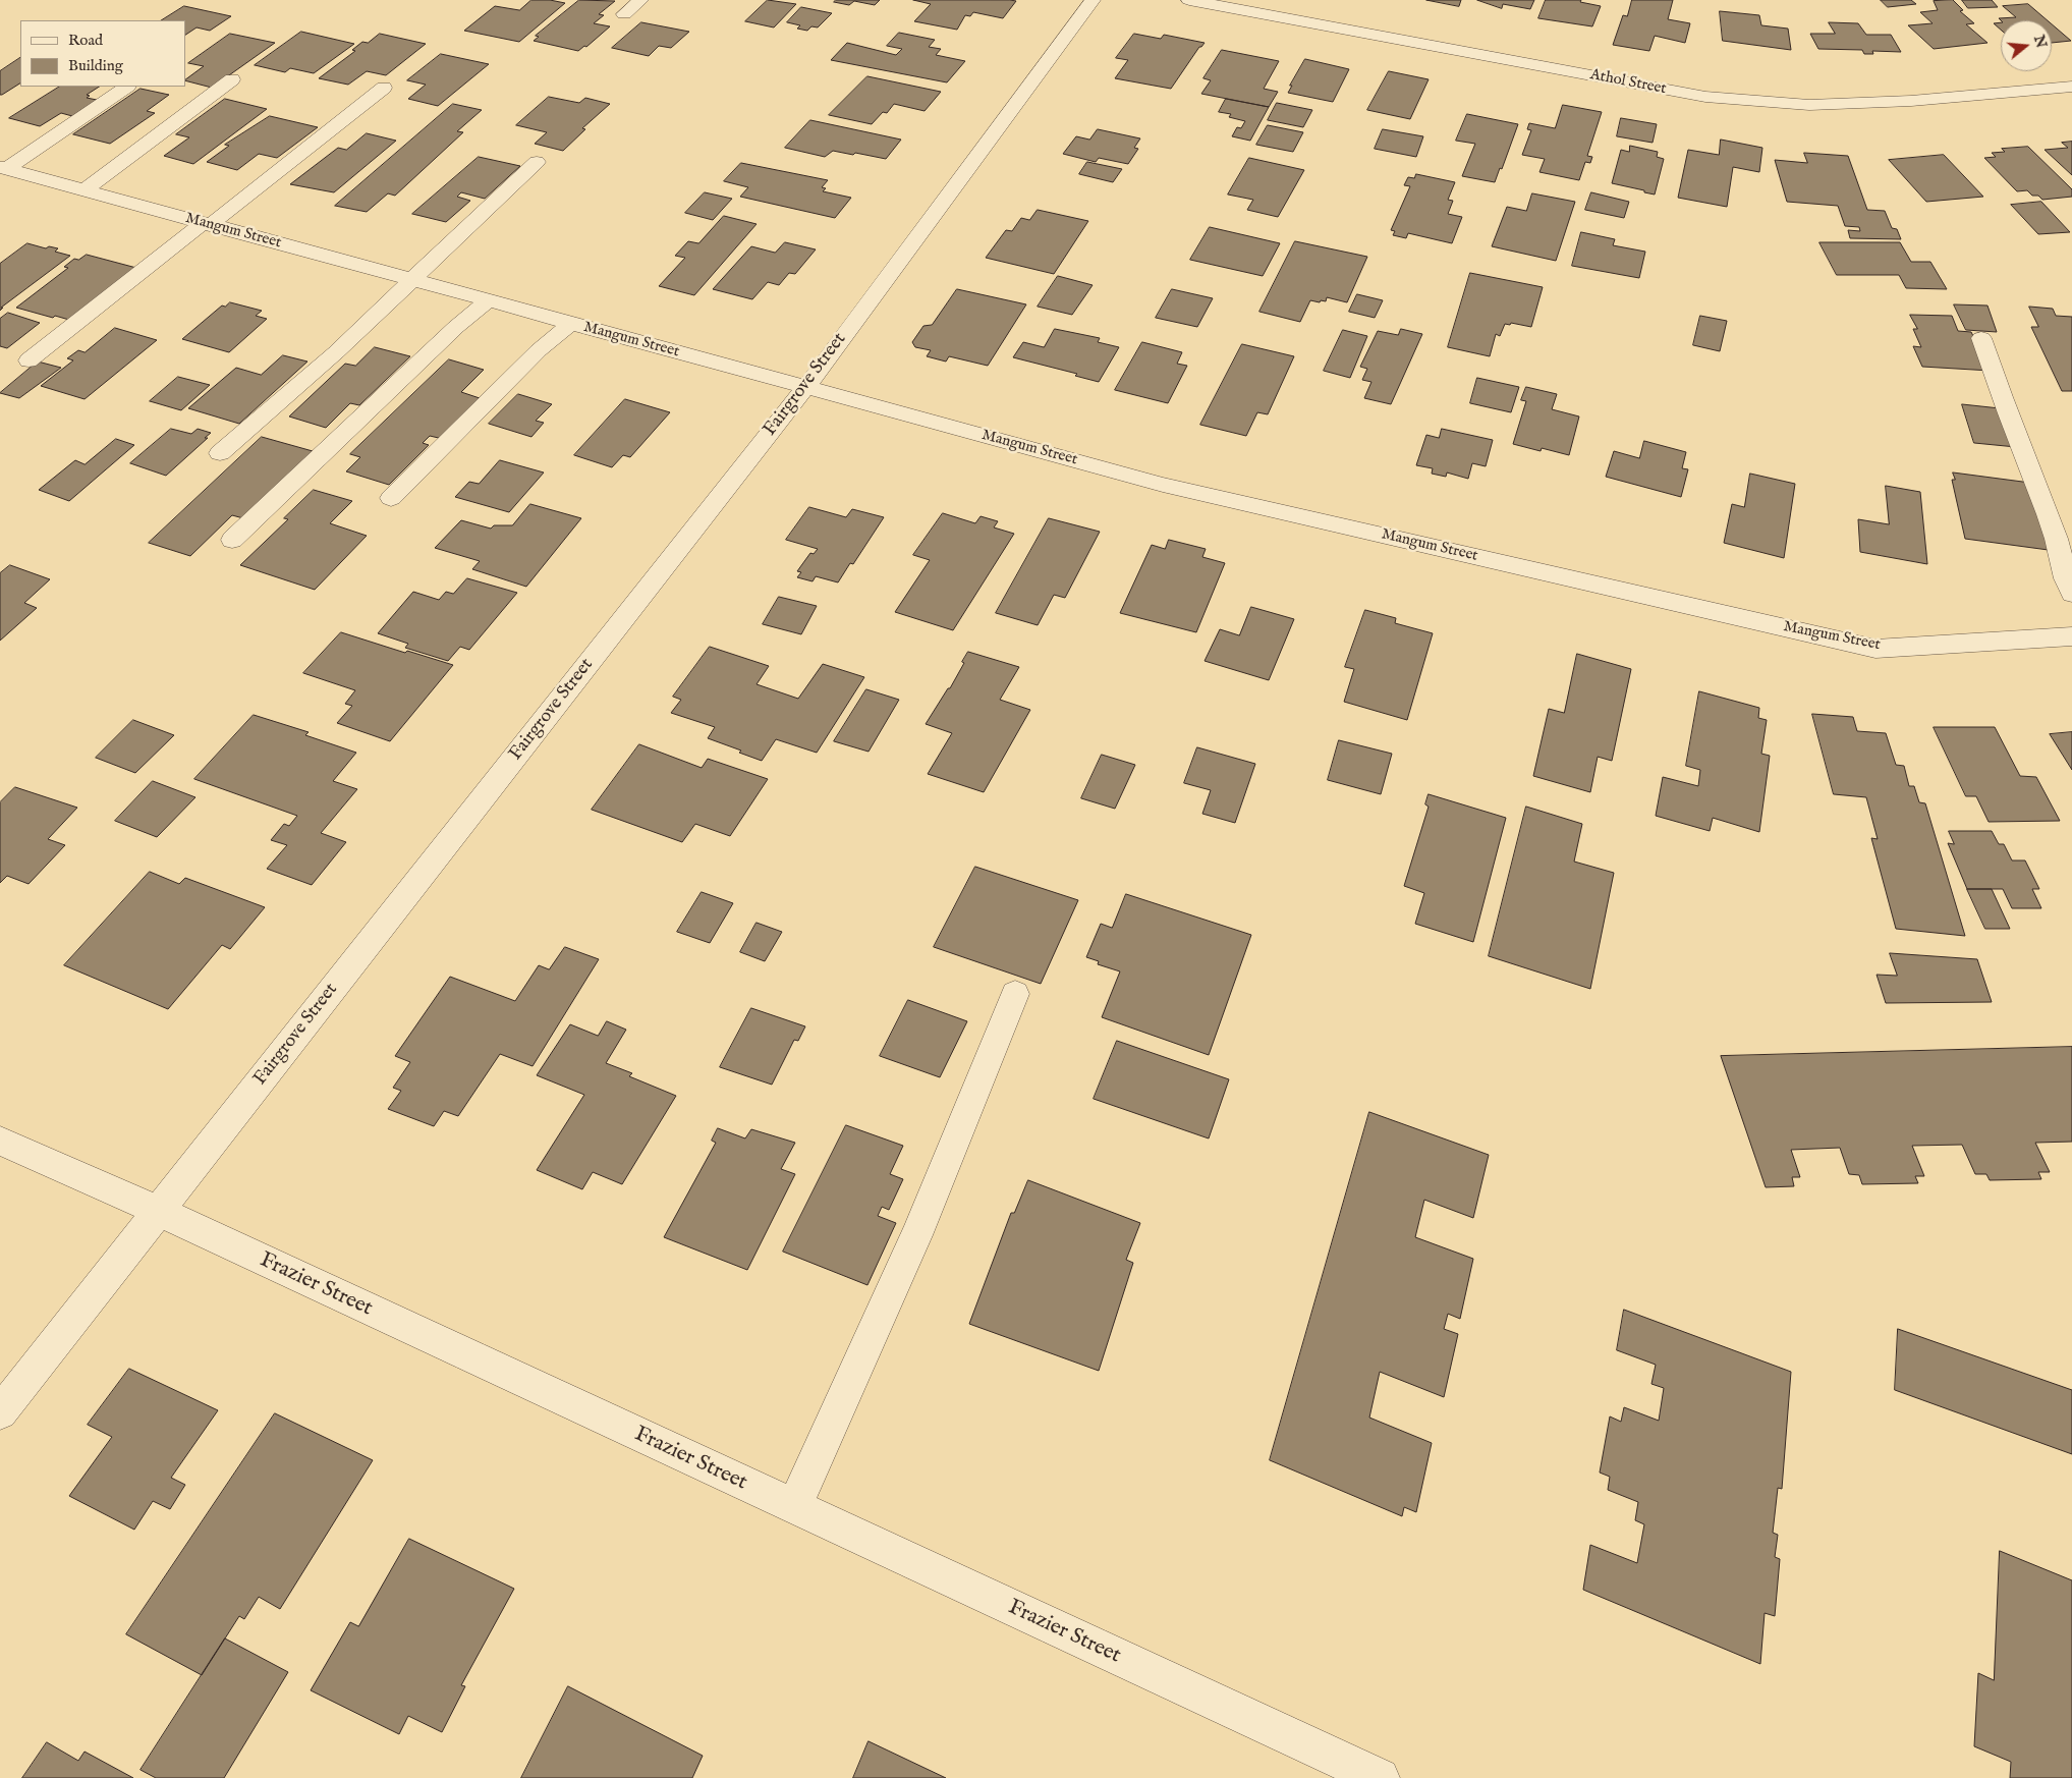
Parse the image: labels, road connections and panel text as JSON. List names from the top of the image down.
{
  "streets": {
    "street": [
      "Athol Street",
      "Mangum Street",
      "Fairgrove Street",
      "Frazier Street"
    ]
  },
  "crossings": [
    ["Mangum Street", "Fairgrove Street"],
    ["Fairgrove Street", "Frazier Street"]
  ],
  "legend": ["Road", "Building"],
  "north": "right"
}
